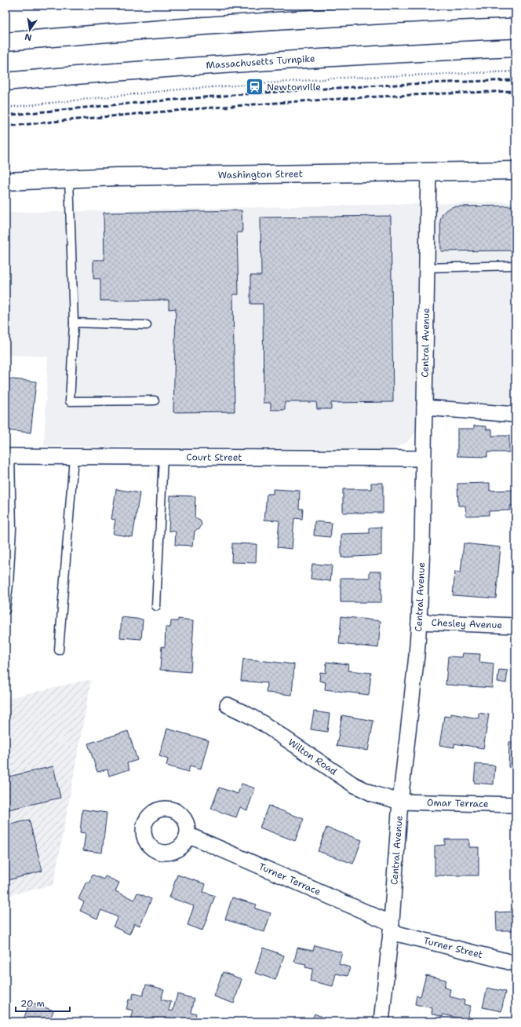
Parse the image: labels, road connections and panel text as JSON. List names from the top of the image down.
{
  "streets": {
    "main road": ["Massachusetts Turnpike", "Washington Street"],
    "street": [
      "Central Avenue",
      "Court Street",
      "Chesley Avenue",
      "Wilton Road",
      "Omar Terrace",
      "Turner Terrace",
      "Turner Street"
    ]
  },
  "crossings": [
    ["Washington Street", "Central Avenue"],
    ["Central Avenue", "Court Street"],
    ["Central Avenue", "Chesley Avenue"],
    ["Central Avenue", "Wilton Road"],
    ["Central Avenue", "Omar Terrace"],
    ["Central Avenue", "Turner Terrace"],
    ["Central Avenue", "Turner Street"],
    ["Wilton Road", "Omar Terrace"],
    ["Turner Terrace", "Turner Street"]
  ],
  "places": {
    "station": ["Newtonville"]
  },
  "scale_bar": "20 m",
  "north": "bottom"
}
